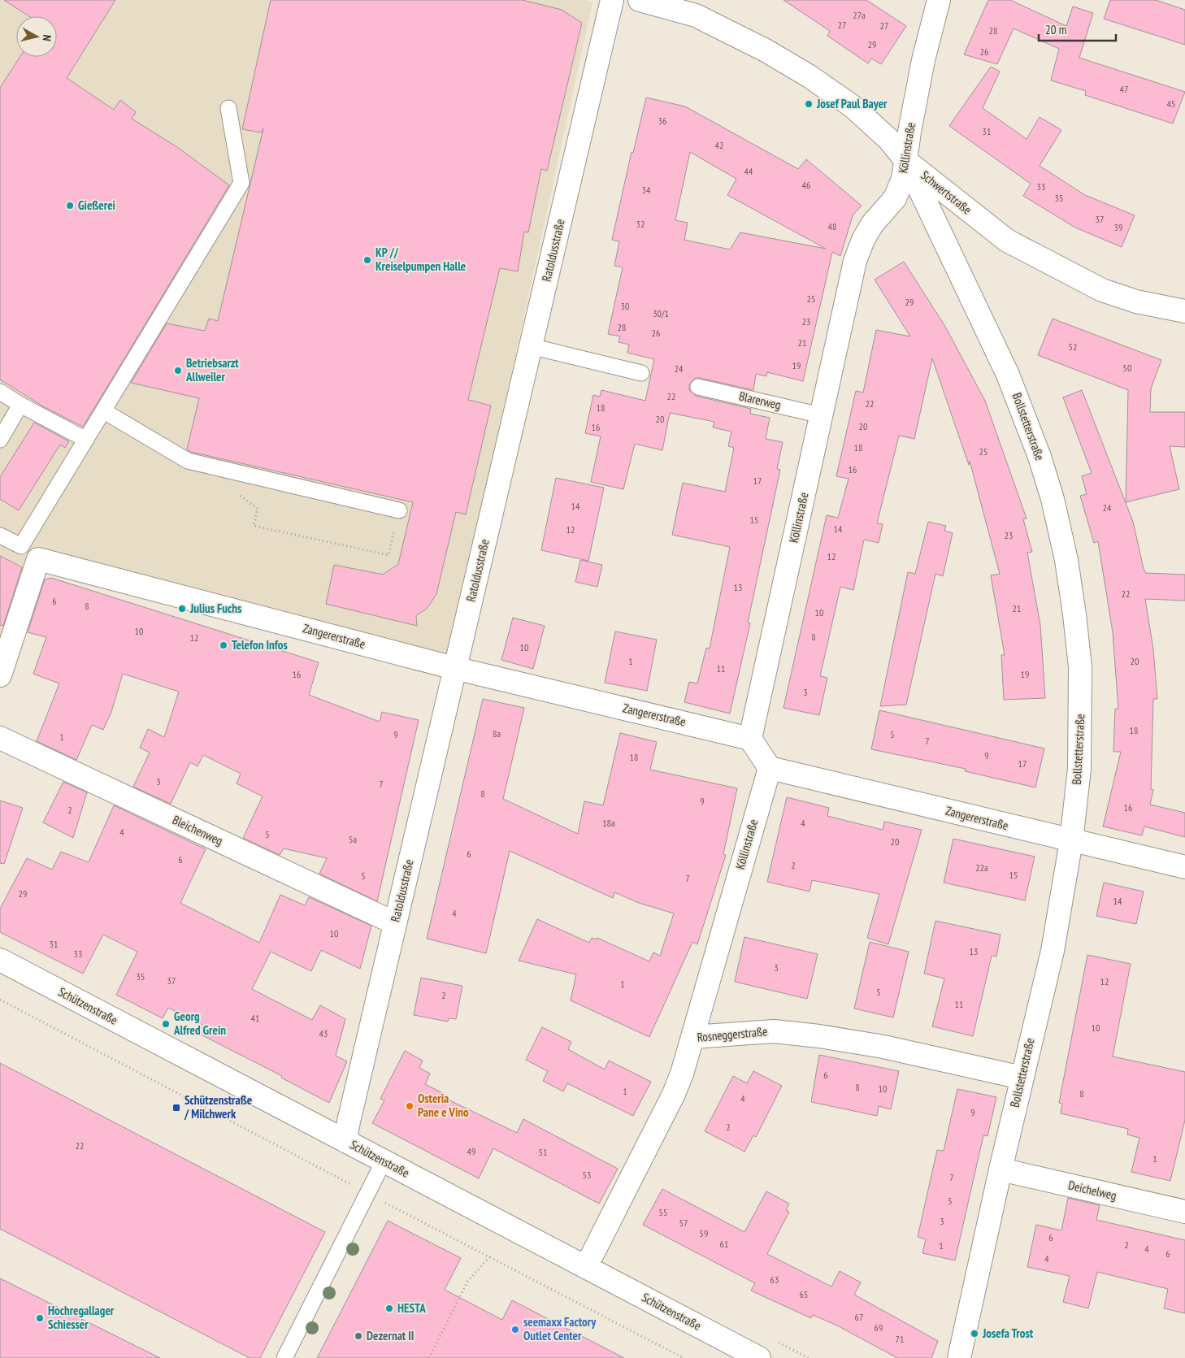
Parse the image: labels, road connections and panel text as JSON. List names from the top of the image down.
{
  "streets": {
    "street": [
      "Köllinstraße",
      "Schwertstraße",
      "Ratoldusstraße",
      "Bollstetterstraße",
      "Zangererstraße",
      "Bleichenweg",
      "Schützenstraße",
      "Rosneggerstraße",
      "Deichelweg"
    ],
    "lane": ["Blarerweg"]
  },
  "crossings": [
    ["Köllinstraße", "Schwertstraße"],
    ["Köllinstraße", "Blarerweg"],
    ["Köllinstraße", "Bollstetterstraße"],
    ["Köllinstraße", "Zangererstraße"],
    ["Köllinstraße", "Rosneggerstraße"],
    ["Schwertstraße", "Bollstetterstraße"],
    ["Ratoldusstraße", "Zangererstraße"],
    ["Ratoldusstraße", "Bleichenweg"],
    ["Ratoldusstraße", "Schützenstraße"],
    ["Bollstetterstraße", "Zangererstraße"],
    ["Bollstetterstraße", "Rosneggerstraße"],
    ["Bollstetterstraße", "Deichelweg"],
    ["Schützenstraße", "Rosneggerstraße"]
  ],
  "places": {
    "other": [
      "Josef Paul Bayer",
      "Gießerei",
      "KP // Kreiselpumpen Halle",
      "Betriebsarzt Allweiler",
      "Julius Fuchs",
      "Telefon Infos",
      "Georg Alfred Grein",
      "Osteria Pane e Vino",
      "HESTA",
      "Hochregallager Schiesser",
      "seemaxx Factory Outlet Center",
      "Josefa Trost",
      "Dezernat II"
    ],
    "transit": ["Schützenstraße / Milchwerk"]
  },
  "house_numbers": [
    "27a",
    "27",
    "27",
    "28",
    "29",
    "26",
    "47",
    "45",
    "36",
    "31",
    "42",
    "44",
    "46",
    "33",
    "34",
    "35",
    "37",
    "32",
    "48",
    "39",
    "25",
    "29",
    "30",
    "30/1",
    "23",
    "28",
    "26",
    "21",
    "52",
    "19",
    "50",
    "24",
    "22",
    "22",
    "18",
    "20",
    "20",
    "16",
    "18",
    "25",
    "16",
    "17",
    "14",
    "24",
    "15",
    "14",
    "12",
    "23",
    "12",
    "13",
    "22",
    "6",
    "8",
    "21",
    "10",
    "10",
    "8",
    "12",
    "10",
    "1",
    "20",
    "11",
    "16",
    "19",
    "3",
    "18",
    "8a",
    "9",
    "5",
    "1",
    "7",
    "9",
    "18",
    "17",
    "3",
    "7",
    "8",
    "9",
    "16",
    "2",
    "18a",
    "4",
    "4",
    "5",
    "5a",
    "20",
    "6",
    "6",
    "2",
    "22a",
    "15",
    "5",
    "7",
    "29",
    "14",
    "4",
    "10",
    "31",
    "13",
    "33",
    "3",
    "35",
    "37",
    "12",
    "1",
    "5",
    "2",
    "11",
    "41",
    "10",
    "43",
    "6",
    "8",
    "10",
    "1",
    "8",
    "4",
    "9",
    "2",
    "22",
    "49",
    "51",
    "1",
    "53",
    "7",
    "5",
    "55",
    "3",
    "57",
    "59",
    "6",
    "61",
    "2",
    "1",
    "4",
    "6",
    "4",
    "63",
    "65",
    "67",
    "69",
    "71"
  ],
  "scale_bar": "20 m",
  "north": "right"
}
